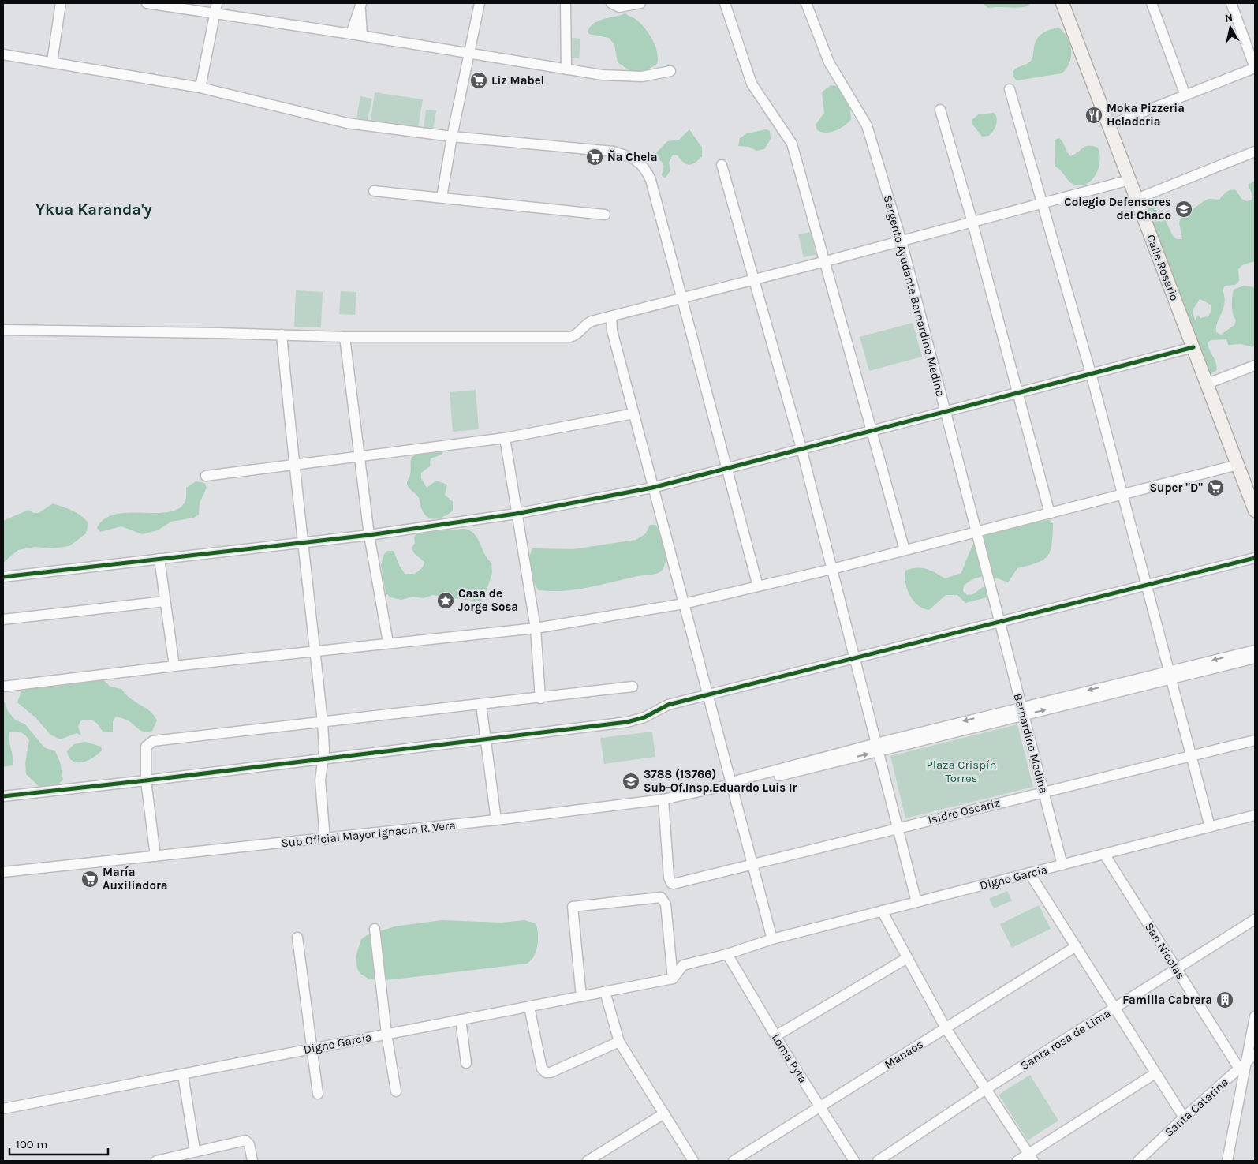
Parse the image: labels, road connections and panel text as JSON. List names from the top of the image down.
{
  "streets": {
    "main road": ["Calle Rosario"],
    "street": [
      "Sargento Ayudante Bernardino Medina",
      "Bernardino Medina",
      "Isidro Oscariz",
      "Sub Oficial Mayor Ignacio R. Vera",
      "Digno Garcia",
      "San Nicolas",
      "Santa rosa de Lima",
      "Manaos",
      "Loma Pyta",
      "Santa Catarina"
    ]
  },
  "crossings": [
    ["Sargento Ayudante Bernardino Medina", "Bernardino Medina"],
    ["Bernardino Medina", "Isidro Oscariz"],
    ["Bernardino Medina", "Sub Oficial Mayor Ignacio R. Vera"],
    ["Bernardino Medina", "Digno Garcia"],
    ["Isidro Oscariz", "Sub Oficial Mayor Ignacio R. Vera"],
    ["Digno Garcia", "San Nicolas"],
    ["Digno Garcia", "Loma Pyta"],
    ["San Nicolas", "Santa rosa de Lima"],
    ["San Nicolas", "Santa Catarina"],
    ["Manaos", "Loma Pyta"]
  ],
  "districts": ["Ykua Karanda'y"],
  "parks": ["Plaza Crispín Torres"],
  "places": {
    "supermarket": [
      "Liz Mabel",
      "Ña Chela",
      "Super \"D\"",
      "María Auxiliadora"
    ],
    "restaurant": ["Moka Pizzeria Heladeria"],
    "school or university": ["Colegio Defensores del Chaco", "3788 (13766) Sub-Of.Insp.Eduardo Luis Ir"],
    "place": ["Casa de Jorge Sosa"],
    "building": ["Familia Cabrera"]
  },
  "scale_bar": "100 m",
  "north": "top"
}
